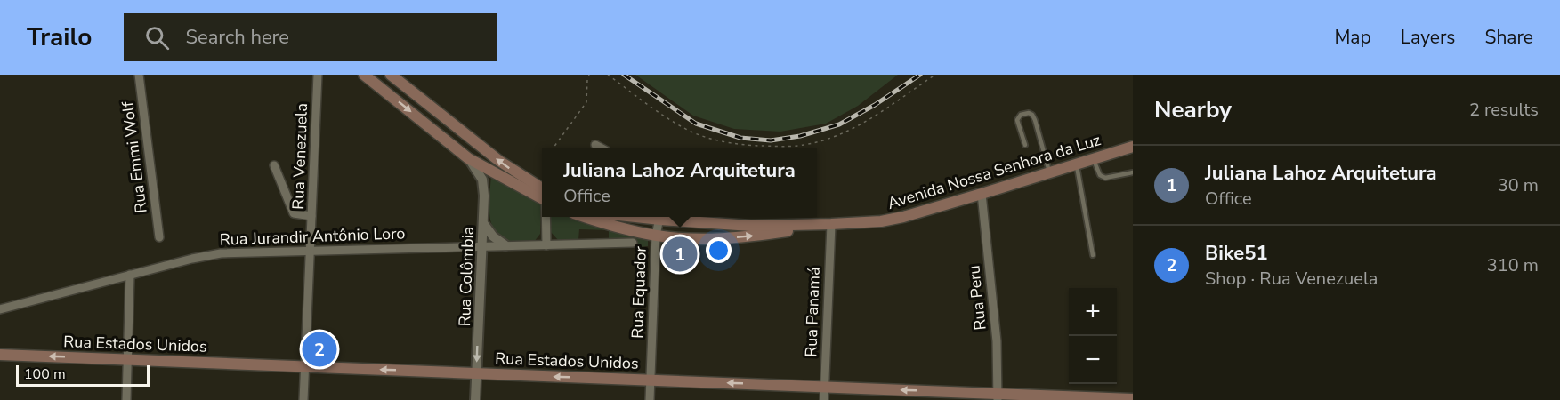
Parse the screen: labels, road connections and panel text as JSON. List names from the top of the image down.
{
  "streets": {
    "main road": ["Avenida Nossa Senhora da Luz", "Rua Estados Unidos"],
    "street": [
      "Rua Venezuela",
      "Rua Emmi Wolf",
      "Rua Jurandir Antônio Loro",
      "Rua Colômbia",
      "Rua Equador",
      "Rua Peru",
      "Rua Panamá"
    ]
  },
  "crossings": [
    ["Rua Venezuela", "Rua Jurandir Antônio Loro"],
    ["Rua Venezuela", "Rua Estados Unidos"],
    ["Avenida Nossa Senhora da Luz", "Rua Equador"],
    ["Avenida Nossa Senhora da Luz", "Rua Peru"],
    ["Avenida Nossa Senhora da Luz", "Rua Panamá"],
    ["Rua Jurandir Antônio Loro", "Rua Colômbia"],
    ["Rua Colômbia", "Rua Estados Unidos"],
    ["Rua Equador", "Rua Estados Unidos"],
    ["Rua Peru", "Rua Estados Unidos"],
    ["Rua Panamá", "Rua Estados Unidos"]
  ],
  "one_way": ["Rua Colômbia", "Rua Estados Unidos"],
  "scale_bar": "100 m",
  "page": {
    "header": "Trailo",
    "search": "Search here",
    "nav": ["Map", "Layers", "Share"],
    "heading": ["Nearby", "2 results"],
    "list": [
      {
        "mark": "1",
        "name": "Juliana Lahoz Arquitetura",
        "note": "Office",
        "value": "30 m"
      },
      {
        "mark": "2",
        "name": "Bike51",
        "note": "Shop · Rua Venezuela",
        "value": "310 m"
      }
    ],
    "popup": ["Juliana Lahoz Arquitetura", "Office"],
    "pins": ["1", "2"],
    "map_buttons": ["+", "−"],
    "scale": "100 m"
  }
}
